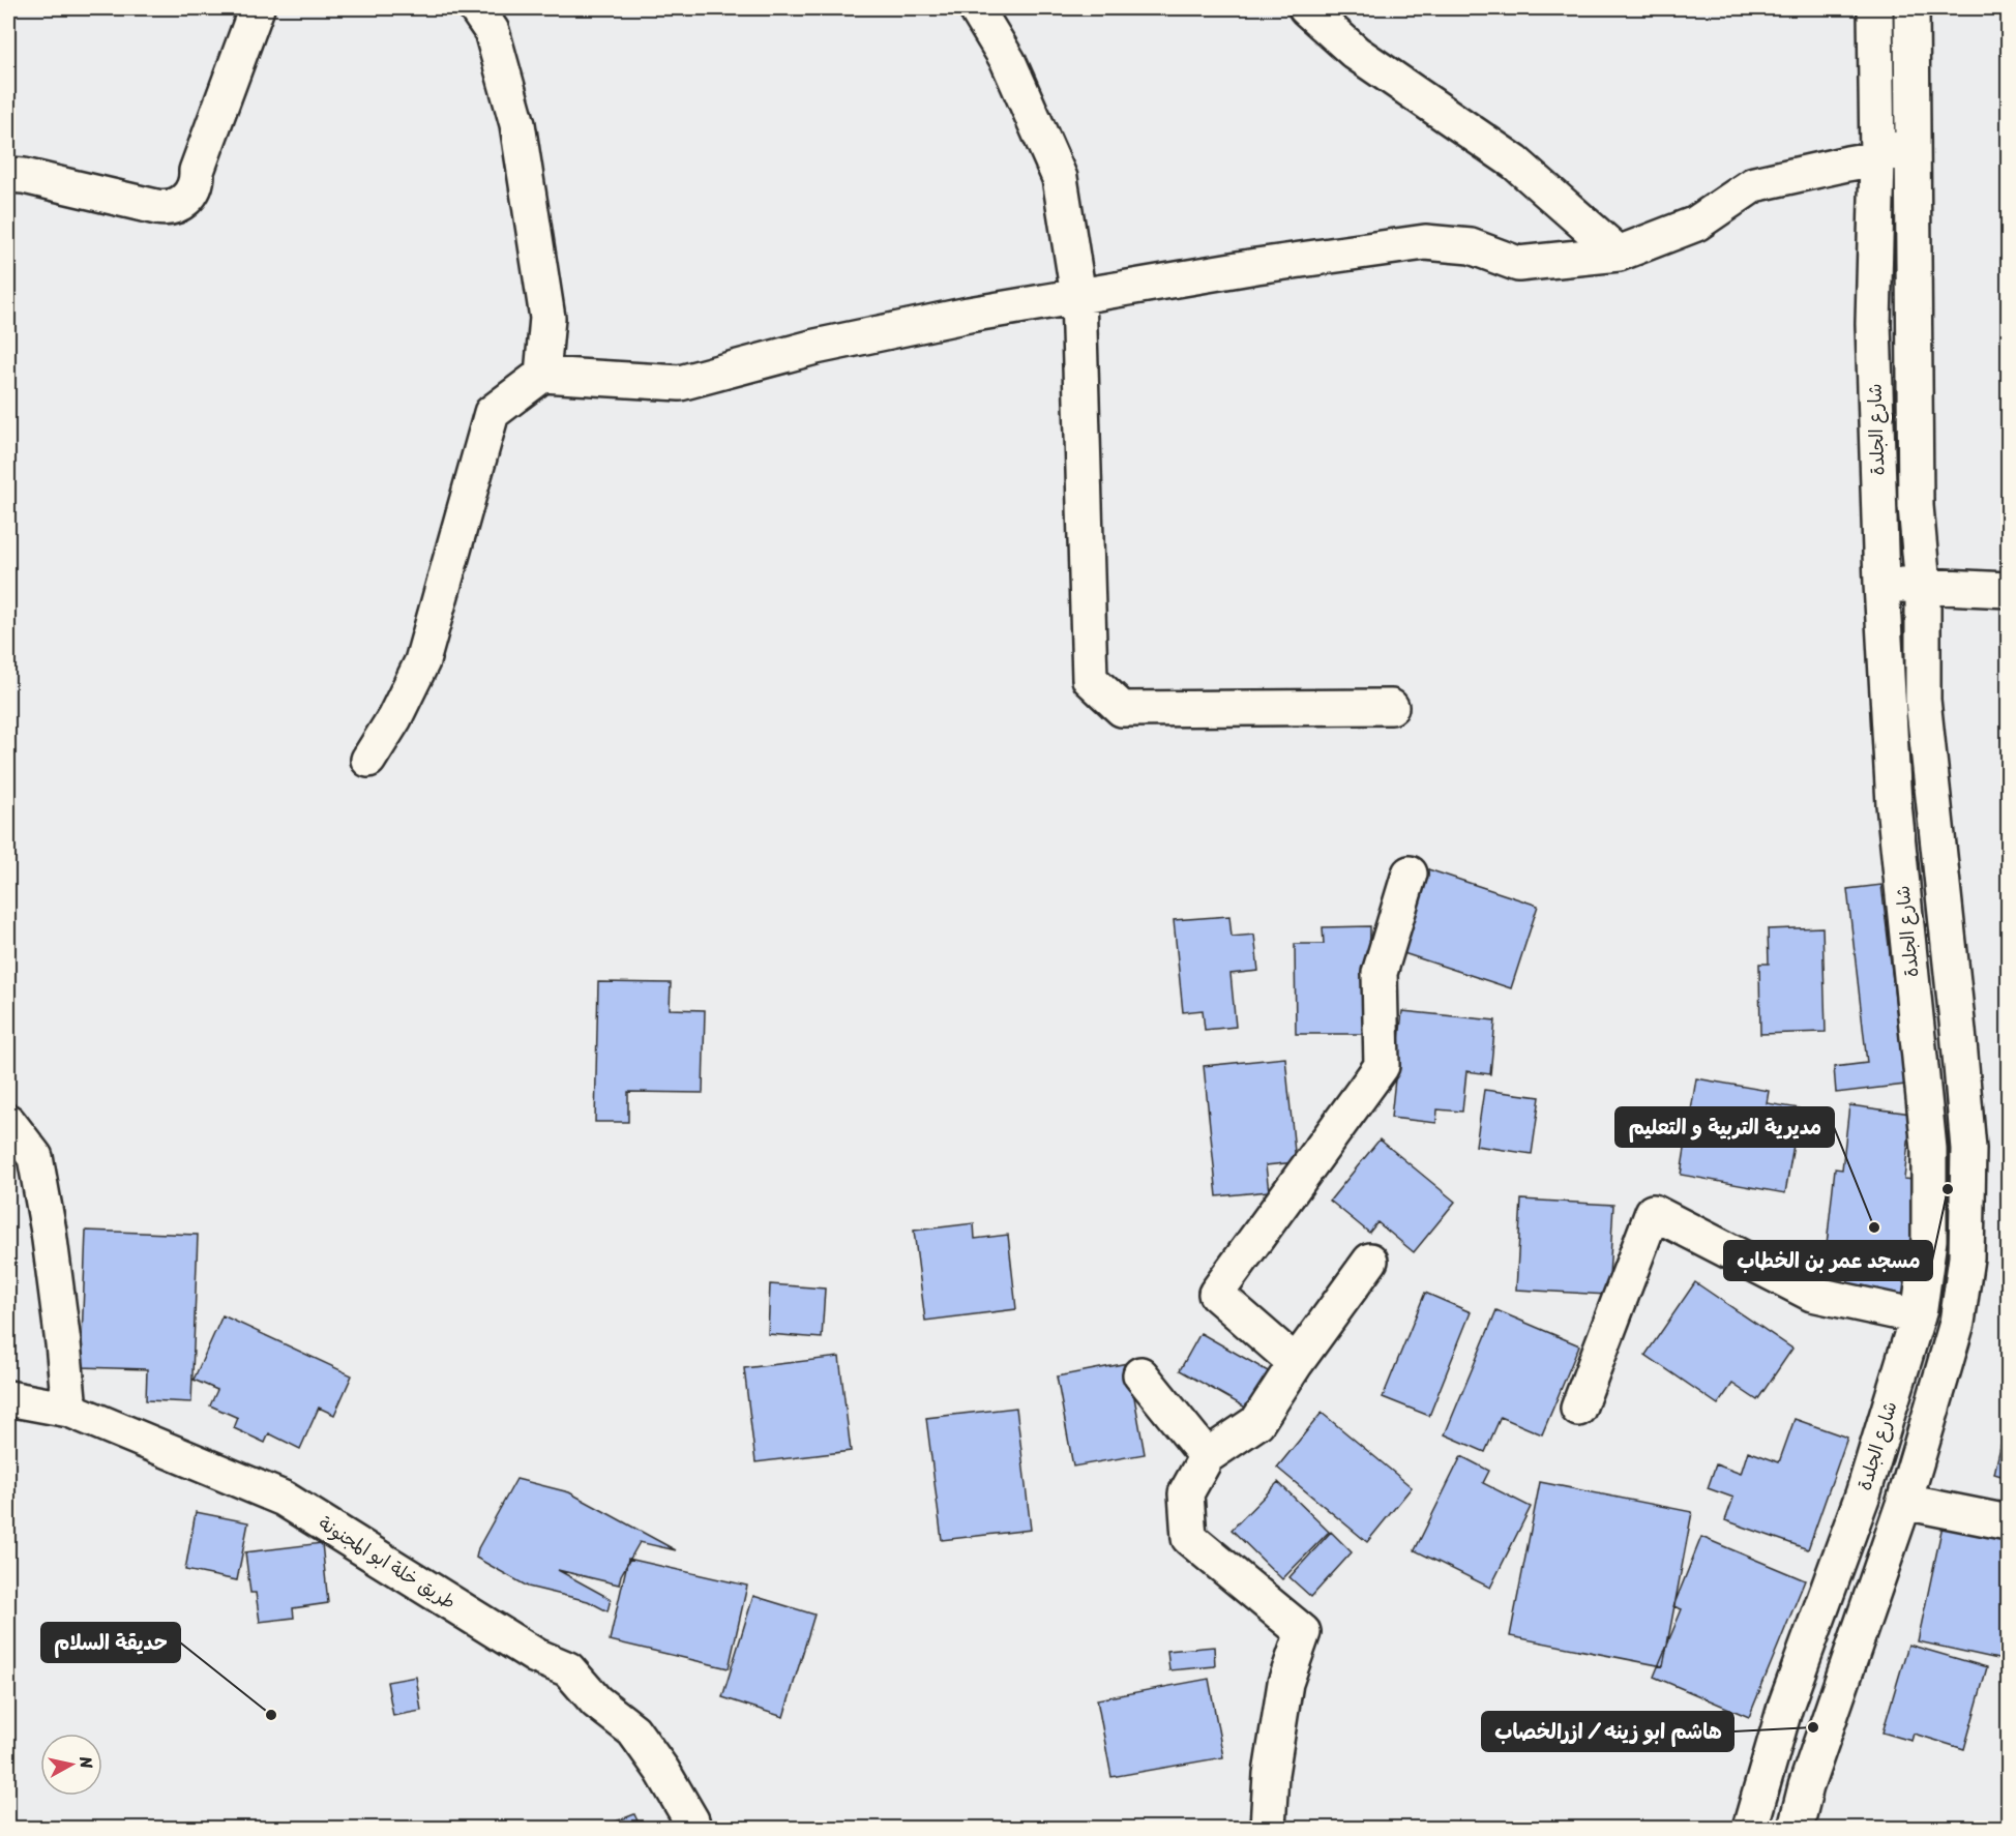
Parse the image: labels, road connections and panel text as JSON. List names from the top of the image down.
{
  "streets": {
    "street": ["شارع الجلدة", "طريق خلة ابو المجنونة"]
  },
  "places": [
    "مسجد عمر بن الخطاب",
    "مديرية التربية و التعليم",
    "حديقة السلام",
    "هاشم ابو زينه / ازرالخصاب"
  ],
  "north": "right"
}
